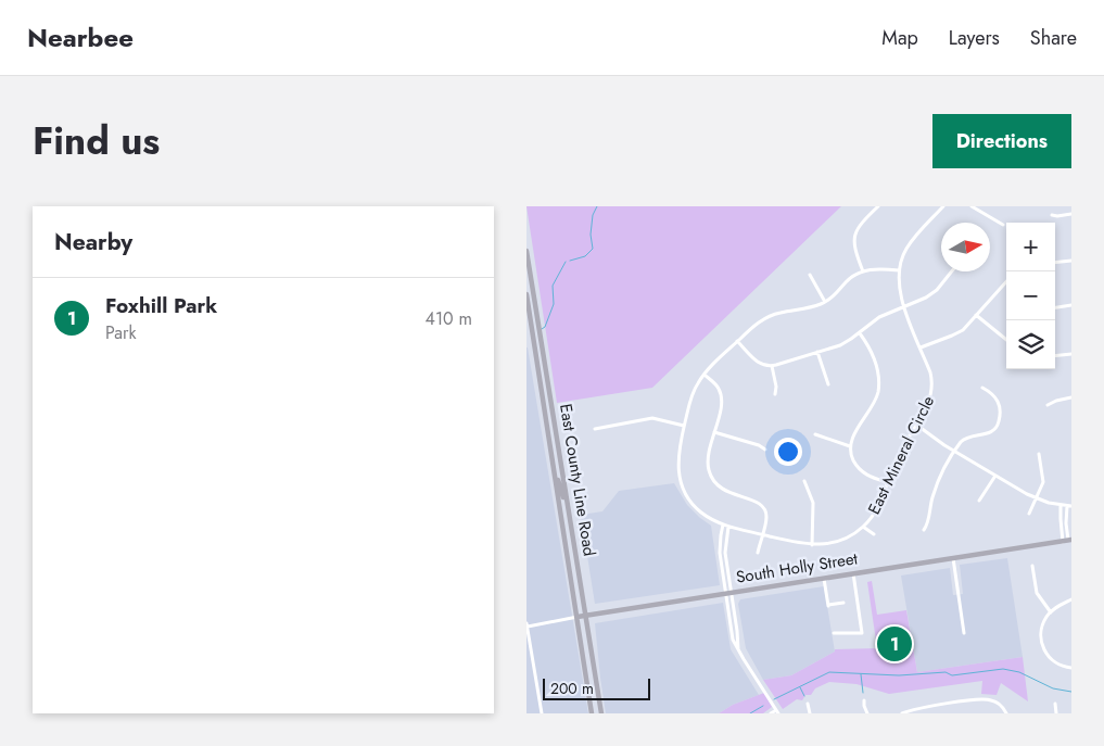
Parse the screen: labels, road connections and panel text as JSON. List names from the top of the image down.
{
  "streets": {
    "main road": ["East County Line Road", "South Holly Street"],
    "street": ["East Mineral Circle"]
  },
  "crossings": [
    ["East County Line Road", "South Holly Street"]
  ],
  "scale_bar": "200 m",
  "north": "right",
  "page": {
    "header": "Nearbee",
    "nav": ["Map", "Layers", "Share"],
    "title": "Find us",
    "buttons": "Directions",
    "heading": "Nearby",
    "map_buttons": ["+", "−"],
    "list": [
      {
        "mark": "1",
        "name": "Foxhill Park",
        "note": "Park",
        "value": "410 m"
      }
    ],
    "pins": "1",
    "scale": "200 m"
  }
}
